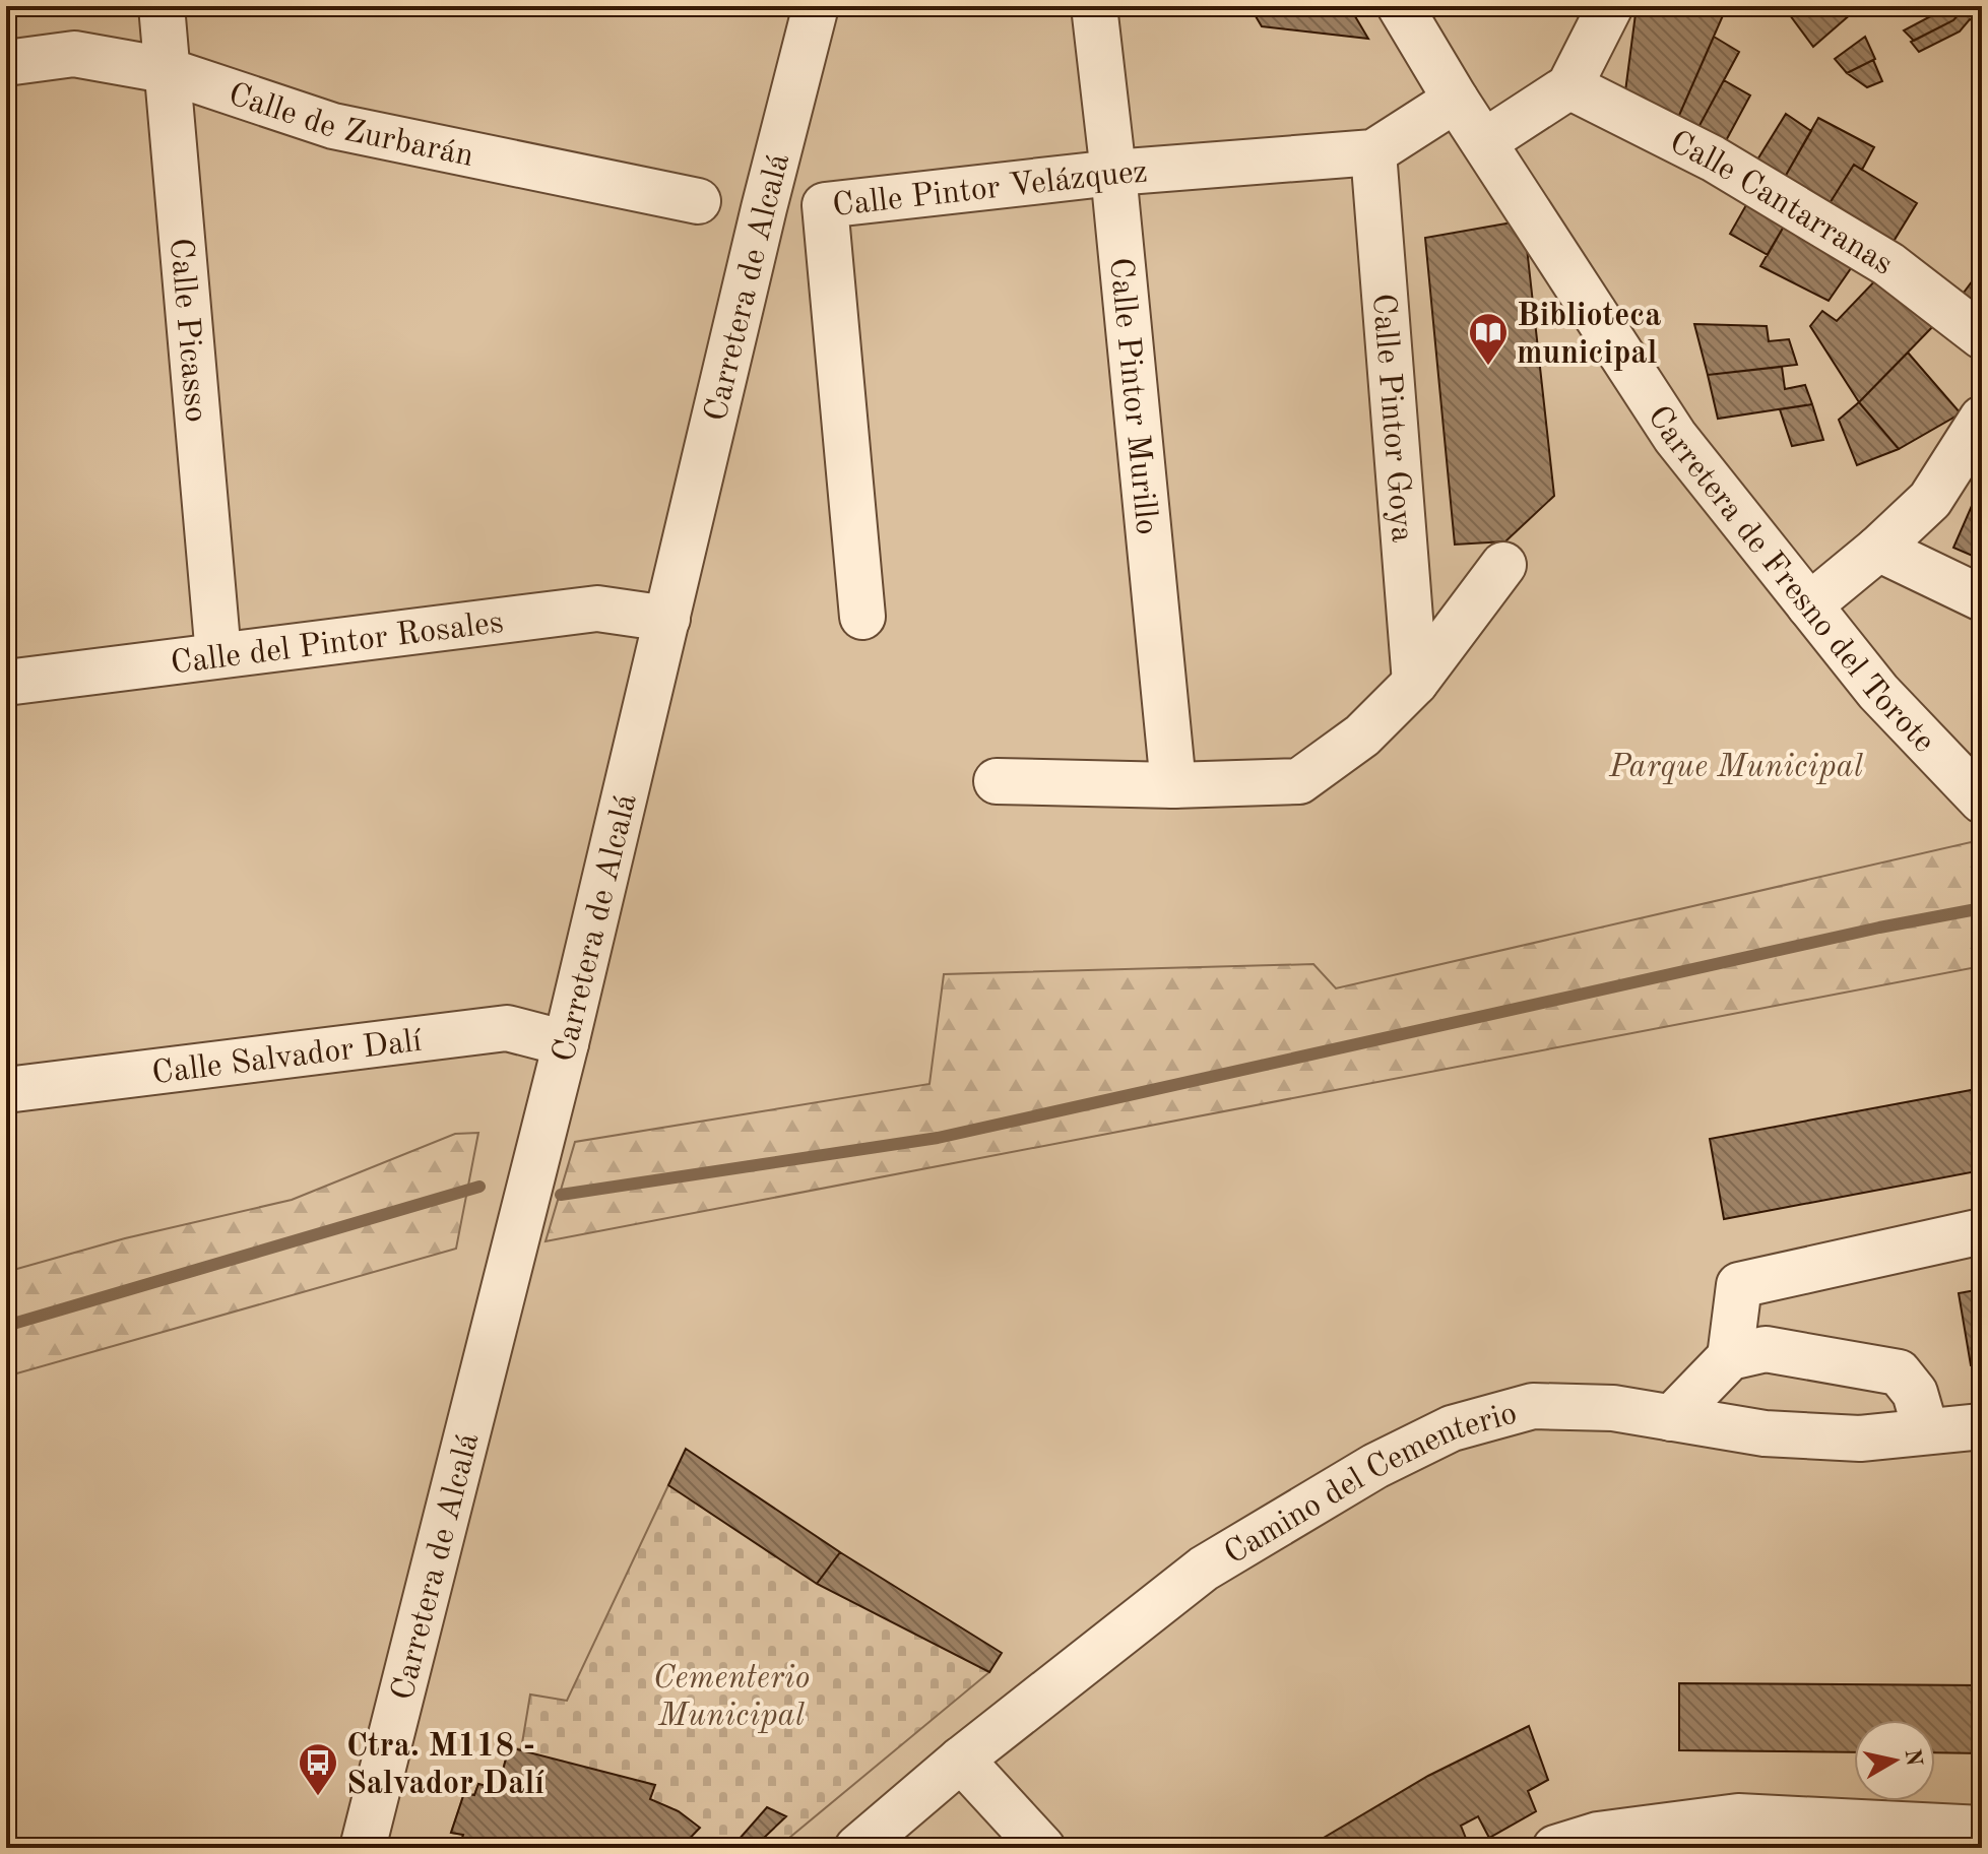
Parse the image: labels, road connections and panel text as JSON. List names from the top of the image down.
{
  "streets": {
    "street": [
      "Calle de Zurbarán",
      "Calle Pintor Velázquez",
      "Calle Cantarranas",
      "Carretera de Alcalá",
      "Calle Picasso",
      "Calle Pintor Murillo",
      "Calle Pintor Goya",
      "Carretera de Fresno del Torote",
      "Calle del Pintor Rosales",
      "Calle Salvador Dalí",
      "Camino del Cementerio"
    ]
  },
  "crossings": [
    ["Calle de Zurbarán", "Calle Picasso"],
    ["Calle Pintor Velázquez", "Calle Pintor Murillo"],
    ["Calle Pintor Velázquez", "Calle Pintor Goya"],
    ["Calle Pintor Velázquez", "Carretera de Fresno del Torote"],
    ["Carretera de Alcalá", "Calle del Pintor Rosales"],
    ["Carretera de Alcalá", "Calle Salvador Dalí"],
    ["Calle Picasso", "Calle del Pintor Rosales"]
  ],
  "parks": ["Parque Municipal", "Cementerio Municipal"],
  "places": {
    "library": ["Biblioteca municipal"],
    "bus stop": ["Ctra. M118 - Salvador Dalí"]
  },
  "north": "right"
}
